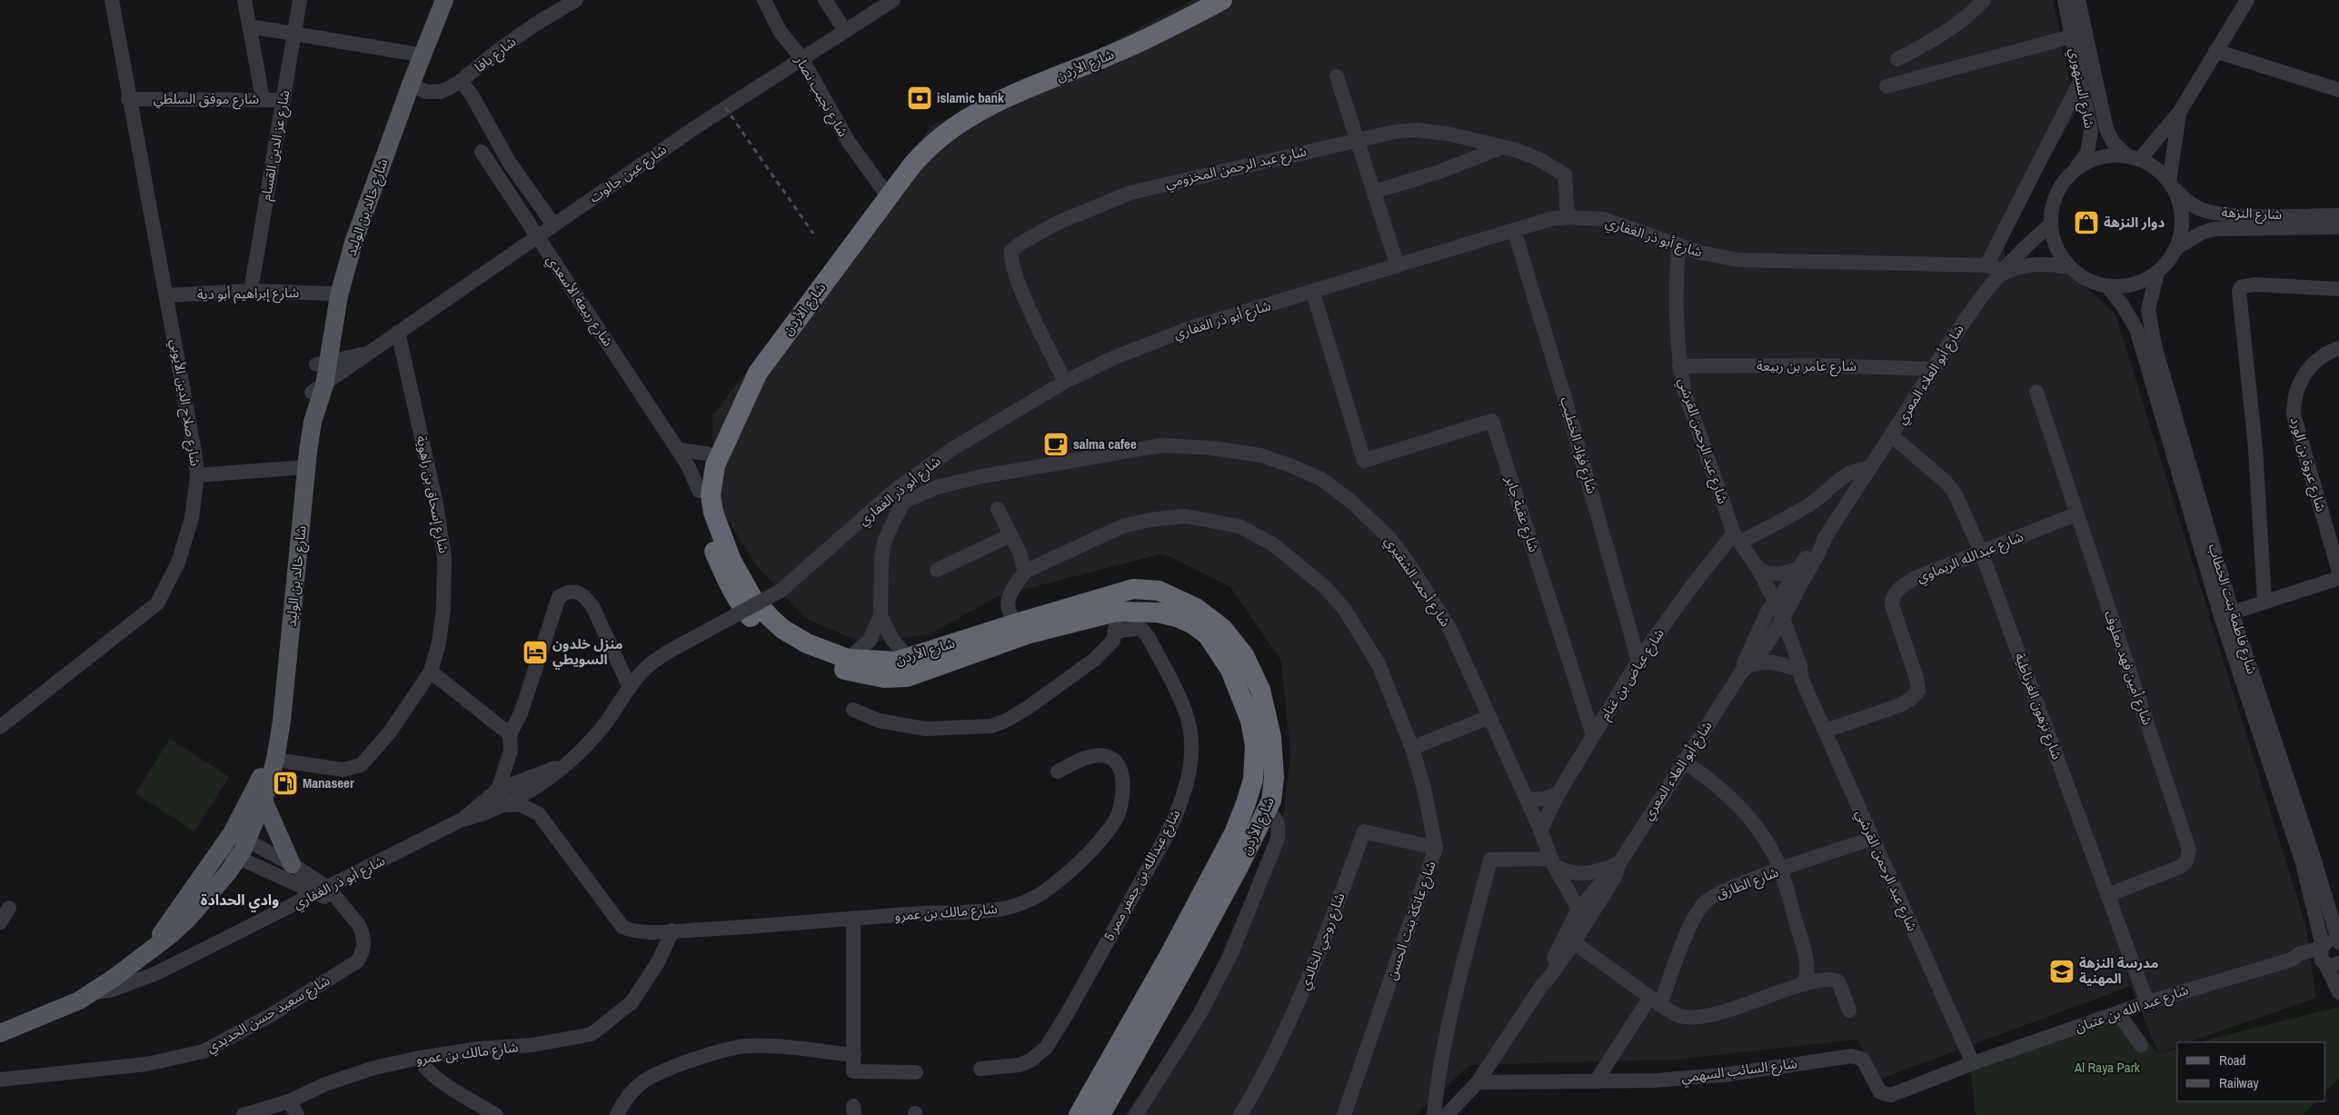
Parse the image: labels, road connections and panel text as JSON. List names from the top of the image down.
{
  "streets": {
    "highway": ["شارع الأردن"],
    "main road": ["شارع خالد بن الوليد"],
    "street": [
      "شارع يافا",
      "شارع السنهوري",
      "شارع نجيب نصار",
      "شارع موفق السلطي",
      "شارع عز الدين القسام",
      "شارع عبد الرحمن المخزومي",
      "شارع عين جالوت",
      "شارع النزهة",
      "شارع أبو ذر الغفاري",
      "شارع إبراهيم أبو دية",
      "شارع ربيعة الأسعدي",
      "شارع عامر بن ربيعة",
      "شارع أبو العلاء المعري",
      "شارع صلاح الدين الأيوبي",
      "شارع عبد الرحمن القرشي",
      "شارع فؤاد الخطيب",
      "شارع عروة بن الورد",
      "شارع إسحاق بن راهوية",
      "شارع عقبة جابر",
      "شارع عبدالله الريماوي",
      "شارع أحمد الشقيري",
      "شارع فاطمة بنت الخطاب",
      "شارع أمين فهد معلوف",
      "شارع عياض بن غنام",
      "شارع نزهون الغرناطية",
      "شارع عبدالله بن جعفر ممر 5",
      "شارع الطارق",
      "شارع مالك بن عمرو",
      "شارع عاتكة بنت الحسن",
      "شارع روحي الخالدي",
      "شارع عبد الله بن عتبان",
      "شارع سعيد حسن الحديدي",
      "شارع السائب السهمي"
    ]
  },
  "crossings": [
    ["شارع يافا", "شارع خالد بن الوليد"],
    ["شارع الأردن", "شارع نجيب نصار"],
    ["شارع الأردن", "شارع ربيعة الأسعدي"],
    ["شارع الأردن", "شارع عبدالله بن جعفر ممر 5"],
    ["شارع السنهوري", "شارع النزهة"],
    ["شارع السنهوري", "شارع أبو العلاء المعري"],
    ["شارع السنهوري", "شارع فاطمة بنت الخطاب"],
    ["شارع نجيب نصار", "شارع عين جالوت"],
    ["شارع موفق السلطي", "شارع عز الدين القسام"],
    ["شارع موفق السلطي", "شارع صلاح الدين الأيوبي"],
    ["شارع عز الدين القسام", "شارع إبراهيم أبو دية"],
    ["شارع عبد الرحمن المخزومي", "شارع أبو ذر الغفاري"],
    ["شارع عين جالوت", "شارع خالد بن الوليد"],
    ["شارع عين جالوت", "شارع ربيعة الأسعدي"],
    ["شارع عين جالوت", "شارع إسحاق بن راهوية"],
    ["شارع خالد بن الوليد", "شارع أبو ذر الغفاري"],
    ["شارع خالد بن الوليد", "شارع إبراهيم أبو دية"],
    ["شارع خالد بن الوليد", "شارع إسحاق بن راهوية"],
    ["شارع النزهة", "شارع أبو العلاء المعري"],
    ["شارع النزهة", "شارع فاطمة بنت الخطاب"],
    ["شارع أبو ذر الغفاري", "شارع أبو العلاء المعري"],
    ["شارع أبو ذر الغفاري", "شارع عبد الرحمن القرشي"],
    ["شارع أبو ذر الغفاري", "شارع فؤاد الخطيب"],
    ["شارع أبو ذر الغفاري", "شارع عقبة جابر"],
    ["شارع أبو ذر الغفاري", "شارع مالك بن عمرو"],
    ["شارع أبو ذر الغفاري", "شارع سعيد حسن الحديدي"],
    ["شارع إبراهيم أبو دية", "شارع صلاح الدين الأيوبي"],
    ["شارع عامر بن ربيعة", "شارع أبو العلاء المعري"],
    ["شارع عامر بن ربيعة", "شارع عبد الرحمن القرشي"],
    ["شارع أبو العلاء المعري", "شارع عبد الرحمن القرشي"],
    ["شارع أبو العلاء المعري", "شارع أحمد الشقيري"],
    ["شارع أبو العلاء المعري", "شارع فاطمة بنت الخطاب"],
    ["شارع أبو العلاء المعري", "شارع نزهون الغرناطية"],
    ["شارع أبو العلاء المعري", "شارع السائب السهمي"],
    ["شارع عبد الرحمن القرشي", "شارع عبدالله الريماوي"],
    ["شارع عبد الرحمن القرشي", "شارع عياض بن غنام"],
    ["شارع عبد الرحمن القرشي", "شارع الطارق"],
    ["شارع عبد الرحمن القرشي", "شارع عبد الله بن عتبان"],
    ["شارع عبد الرحمن القرشي", "شارع السائب السهمي"],
    ["شارع فؤاد الخطيب", "شارع عياض بن غنام"],
    ["شارع عقبة جابر", "شارع عياض بن غنام"],
    ["شارع عبدالله الريماوي", "شارع أمين فهد معلوف"],
    ["شارع عبدالله الريماوي", "شارع نزهون الغرناطية"],
    ["شارع أحمد الشقيري", "شارع عياض بن غنام"],
    ["شارع فاطمة بنت الخطاب", "شارع عبد الله بن عتبان"],
    ["شارع أمين فهد معلوف", "شارع نزهون الغرناطية"],
    ["شارع نزهون الغرناطية", "شارع عبد الله بن عتبان"],
    ["شارع الطارق", "شارع السائب السهمي"],
    ["شارع عاتكة بنت الحسن", "شارع روحي الخالدي"],
    ["شارع عبد الله بن عتبان", "شارع السائب السهمي"]
  ],
  "districts": ["وادي الحدادة"],
  "parks": ["Al Raya Park"],
  "places": {
    "bank": ["islamic bank"],
    "shop": ["دوار النزهة"],
    "cafe": ["salma cafee"],
    "hotel": ["منزل خلدون السويطي"],
    "fuel station": ["Manaseer"],
    "school or university": ["مدرسة النزهة المهنية"]
  },
  "legend": ["Road", "Railway"]
}
